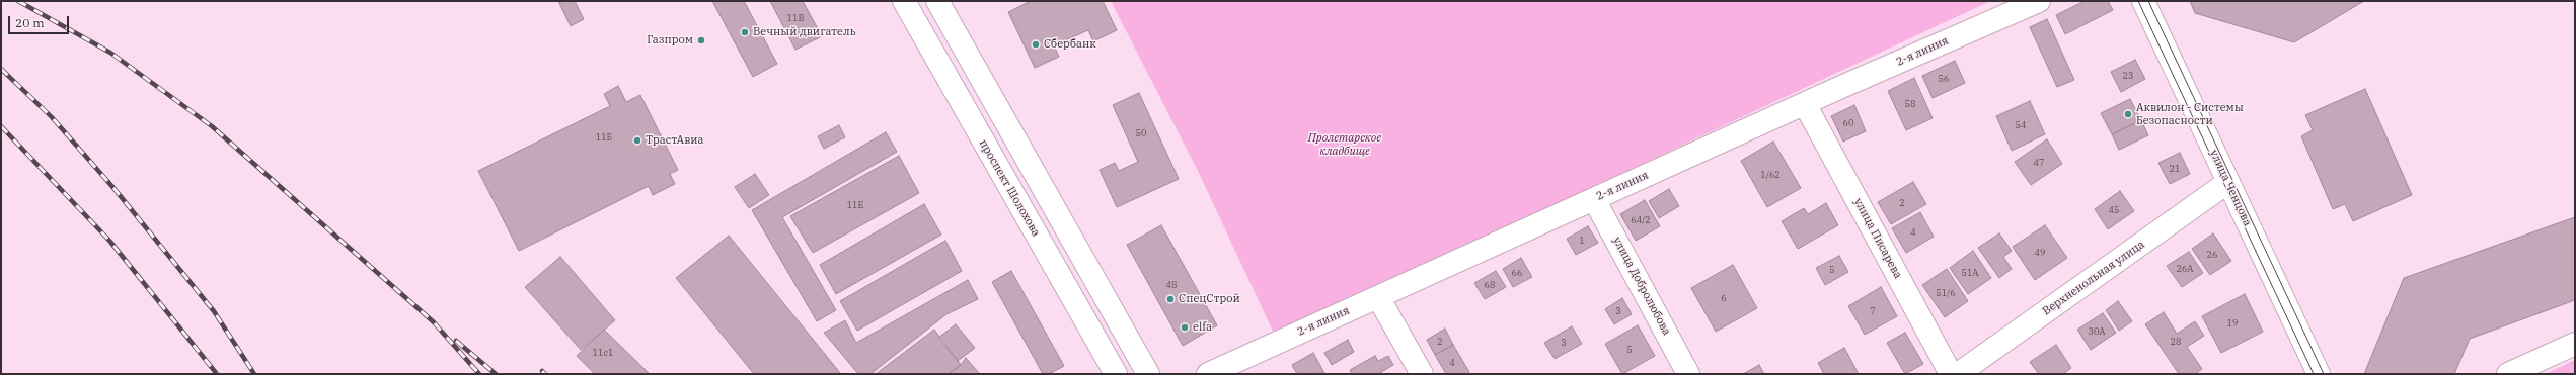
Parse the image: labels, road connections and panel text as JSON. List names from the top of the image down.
{
  "streets": {
    "street": [
      "2-я линия",
      "проспект Шолохова",
      "улица Ченцова",
      "улица Писарева",
      "Верхненольная улица",
      "улица Добролюбова"
    ]
  },
  "crossings": [
    ["2-я линия", "улица Писарева"],
    ["2-я линия", "улица Добролюбова"],
    ["улица Ченцова", "Верхненольная улица"]
  ],
  "parks": ["Пролетарское кладбище"],
  "places": [
    "Вечный двигатель",
    "Газпром",
    "Сбербанк",
    "Аквилон - Системы Безопасности",
    "ТрастАвиа",
    "СпецСтрой",
    "elfa"
  ],
  "house_numbers": [
    "11В",
    "23",
    "56",
    "58",
    "60",
    "54",
    "50",
    "11Б",
    "47",
    "21",
    "1/62",
    "2",
    "11Е",
    "45",
    "64/2",
    "4",
    "1",
    "49",
    "26",
    "26А",
    "5",
    "66",
    "51А",
    "48",
    "68",
    "51/6",
    "6",
    "3",
    "7",
    "19",
    "30А",
    "2",
    "28",
    "3",
    "5",
    "11с1",
    "4"
  ],
  "scale_bar": "20 m"
}
